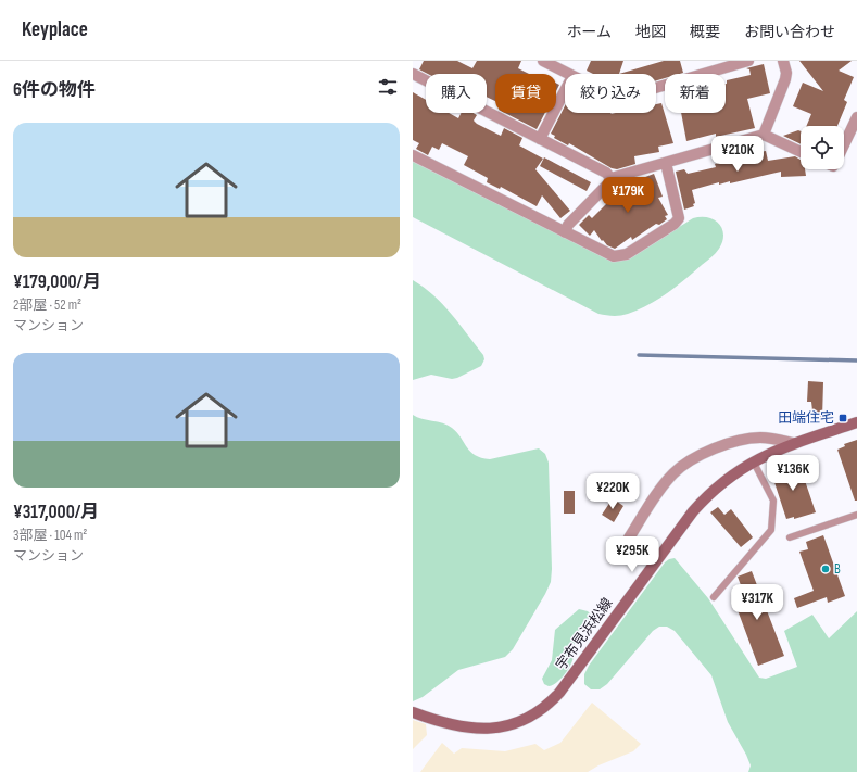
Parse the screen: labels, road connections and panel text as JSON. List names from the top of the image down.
{
  "streets": {
    "main road": ["宇布見浜松線"]
  },
  "places": {
    "transit": ["田端住宅"],
    "other": ["B"]
  },
  "page": {
    "header": "Keyplace",
    "nav": [
      "ホーム",
      "地図",
      "概要",
      "お問い合わせ"
    ],
    "heading": "6件の物件",
    "chip": [
      "購入",
      "賃貸",
      "絞り込み",
      "新着"
    ],
    "list": [
      {
        "name": "¥179,000/月",
        "note": "2部屋 · 52 m² · マンション"
      },
      {
        "name": "¥317,000/月",
        "note": "3部屋 · 104 m² · マンション"
      }
    ],
    "price": [
      "¥210K",
      "¥179K",
      "¥136K",
      "¥220K",
      "¥295K",
      "¥317K"
    ]
  }
}
